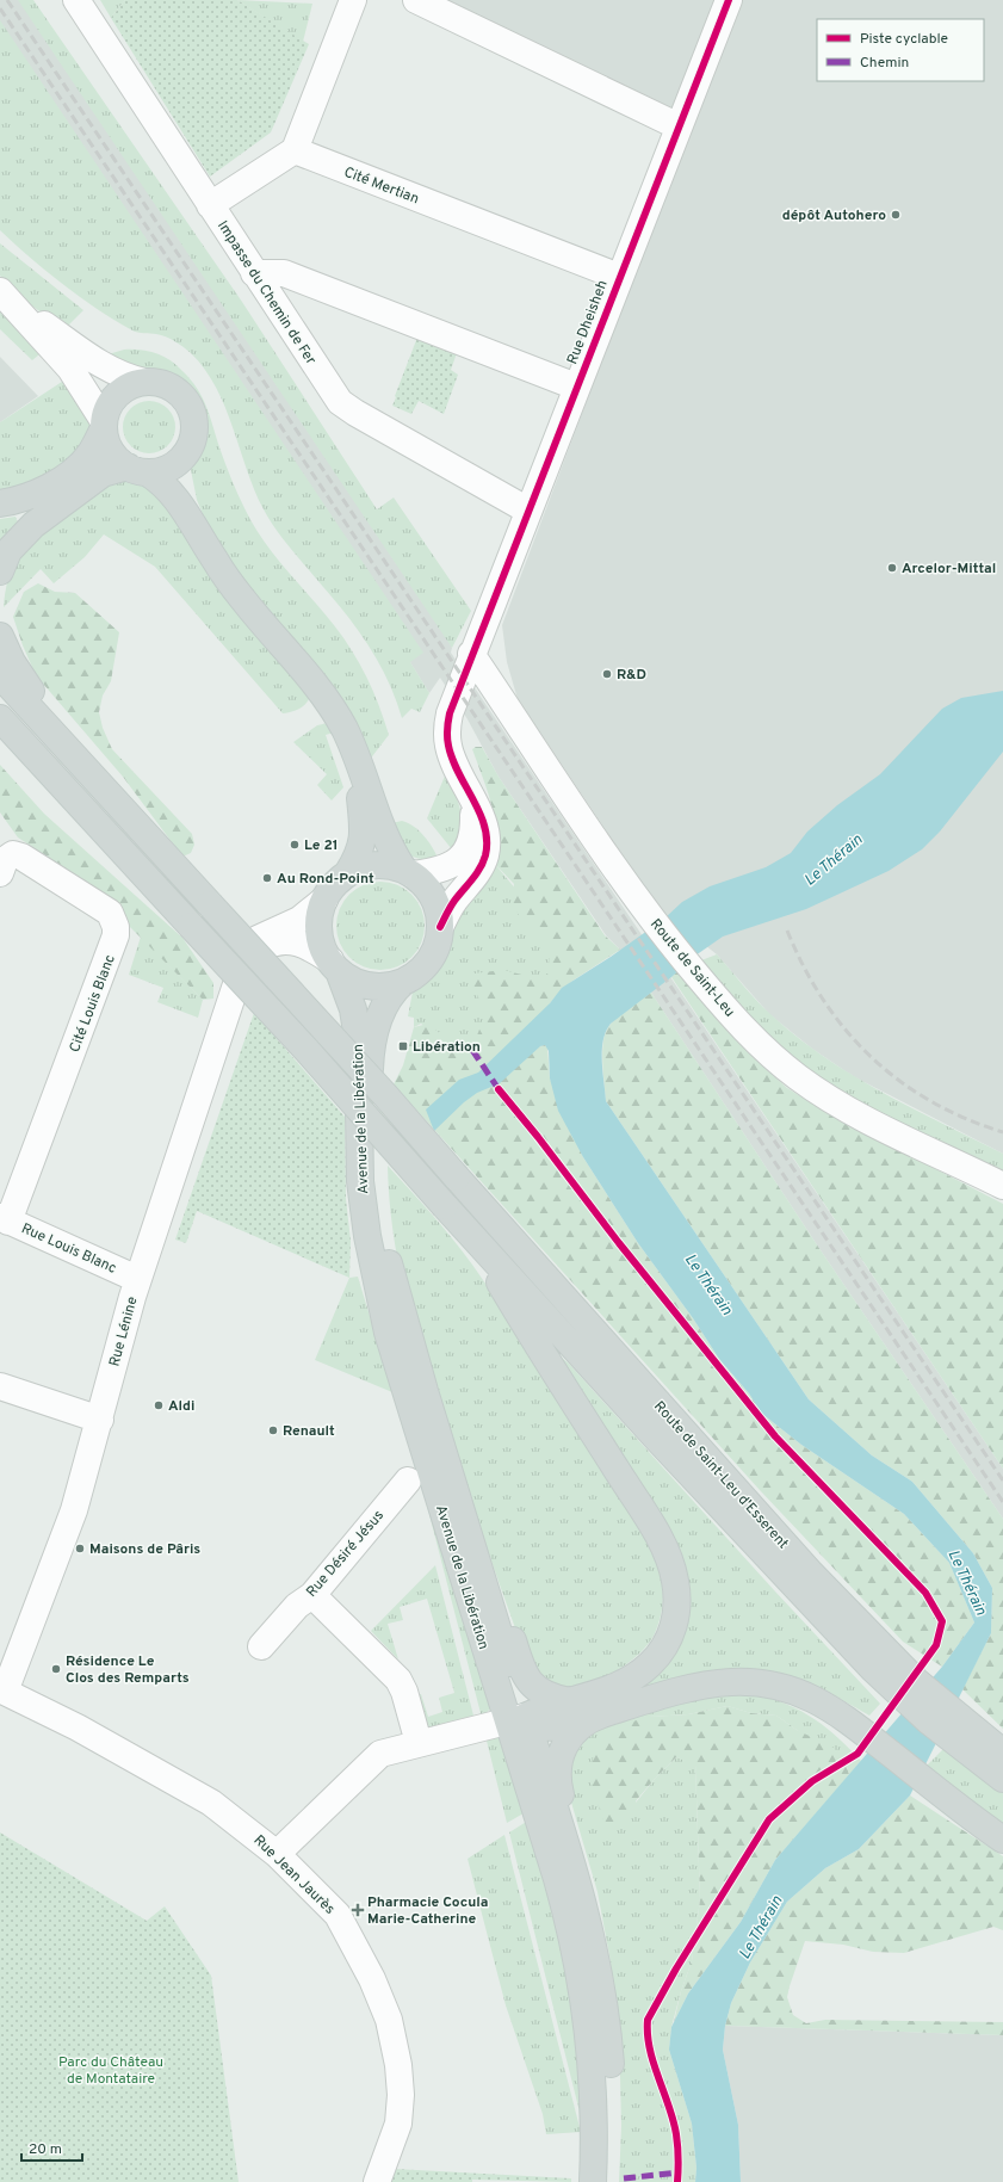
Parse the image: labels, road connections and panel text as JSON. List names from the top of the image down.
{
  "streets": {
    "main road": ["Avenue de la Libération", "Route de Saint-Leu d'Esserent"],
    "street": [
      "Cité Mertian",
      "Impasse du Chemin de Fer",
      "Rue Dheisheh",
      "Route de Saint-Leu",
      "Cité Louis Blanc",
      "Rue Louis Blanc",
      "Rue Lénine",
      "Rue Désiré Jésus",
      "Rue Jean Jaurès"
    ]
  },
  "crossings": [
    ["Cité Mertian", "Rue Dheisheh"],
    ["Impasse du Chemin de Fer", "Rue Dheisheh"],
    ["Rue Dheisheh", "Route de Saint-Leu"],
    ["Cité Louis Blanc", "Rue Louis Blanc"],
    ["Avenue de la Libération", "Rue Lénine"],
    ["Rue Louis Blanc", "Rue Lénine"],
    ["Rue Lénine", "Rue Jean Jaurès"]
  ],
  "water": ["Le Thérain"],
  "parks": ["Parc du Château de Montataire"],
  "places": {
    "other": [
      "dépôt Autohero",
      "Arcelor-Mittal",
      "R&D",
      "Le 21",
      "Au Rond-Point",
      "Aldi",
      "Renault",
      "Maisons de Pâris",
      "Résidence Le Clos des Remparts"
    ],
    "transit": ["Libération"],
    "health": ["Pharmacie Cocula Marie-Catherine"]
  },
  "legend": ["Piste cyclable", "Chemin"],
  "scale_bar": "20 m"
}
